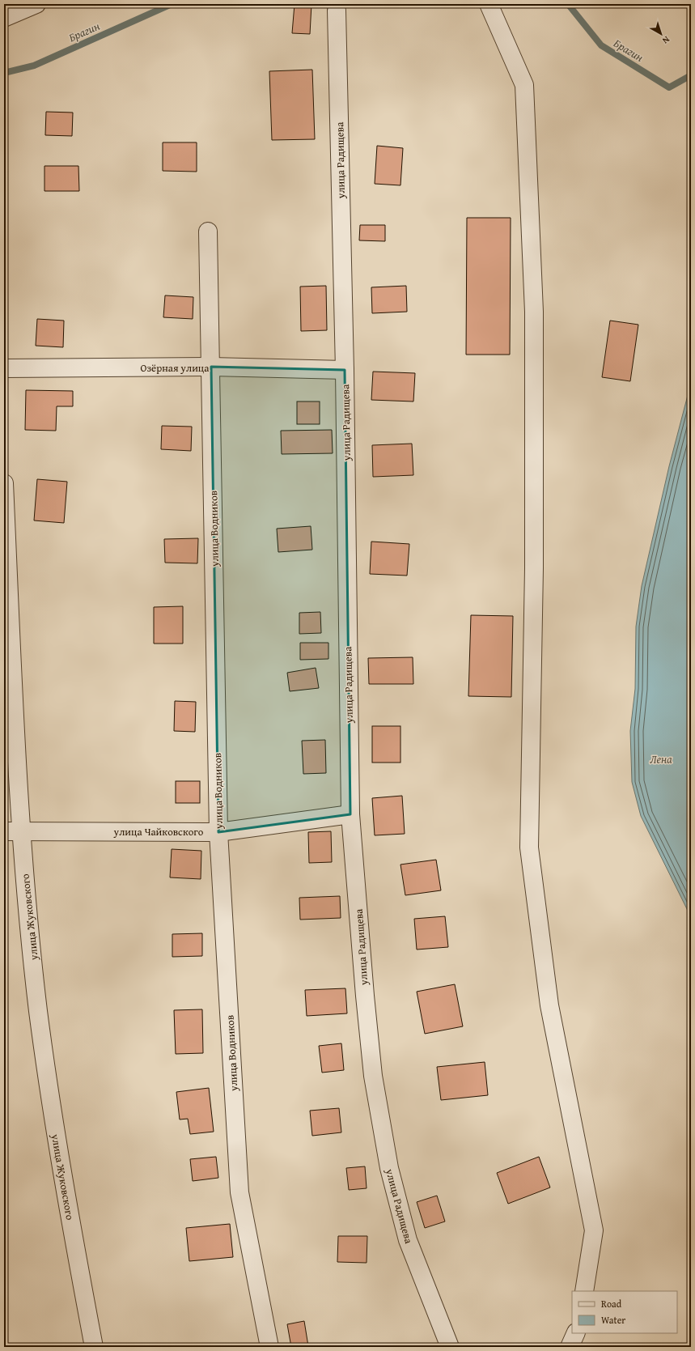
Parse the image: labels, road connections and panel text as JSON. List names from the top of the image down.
{
  "streets": {
    "street": [
      "улица Радищева",
      "Озёрная улица",
      "улица Водников",
      "улица Чайковского",
      "улица Жуковского"
    ]
  },
  "crossings": [
    ["улица Радищева", "Озёрная улица"],
    ["улица Радищева", "улица Чайковского"],
    ["Озёрная улица", "улица Водников"],
    ["улица Водников", "улица Чайковского"],
    ["улица Чайковского", "улица Жуковского"]
  ],
  "water": ["Брагин", "Лена"],
  "legend": ["Road", "Water"],
  "north": "bottom right"
}
